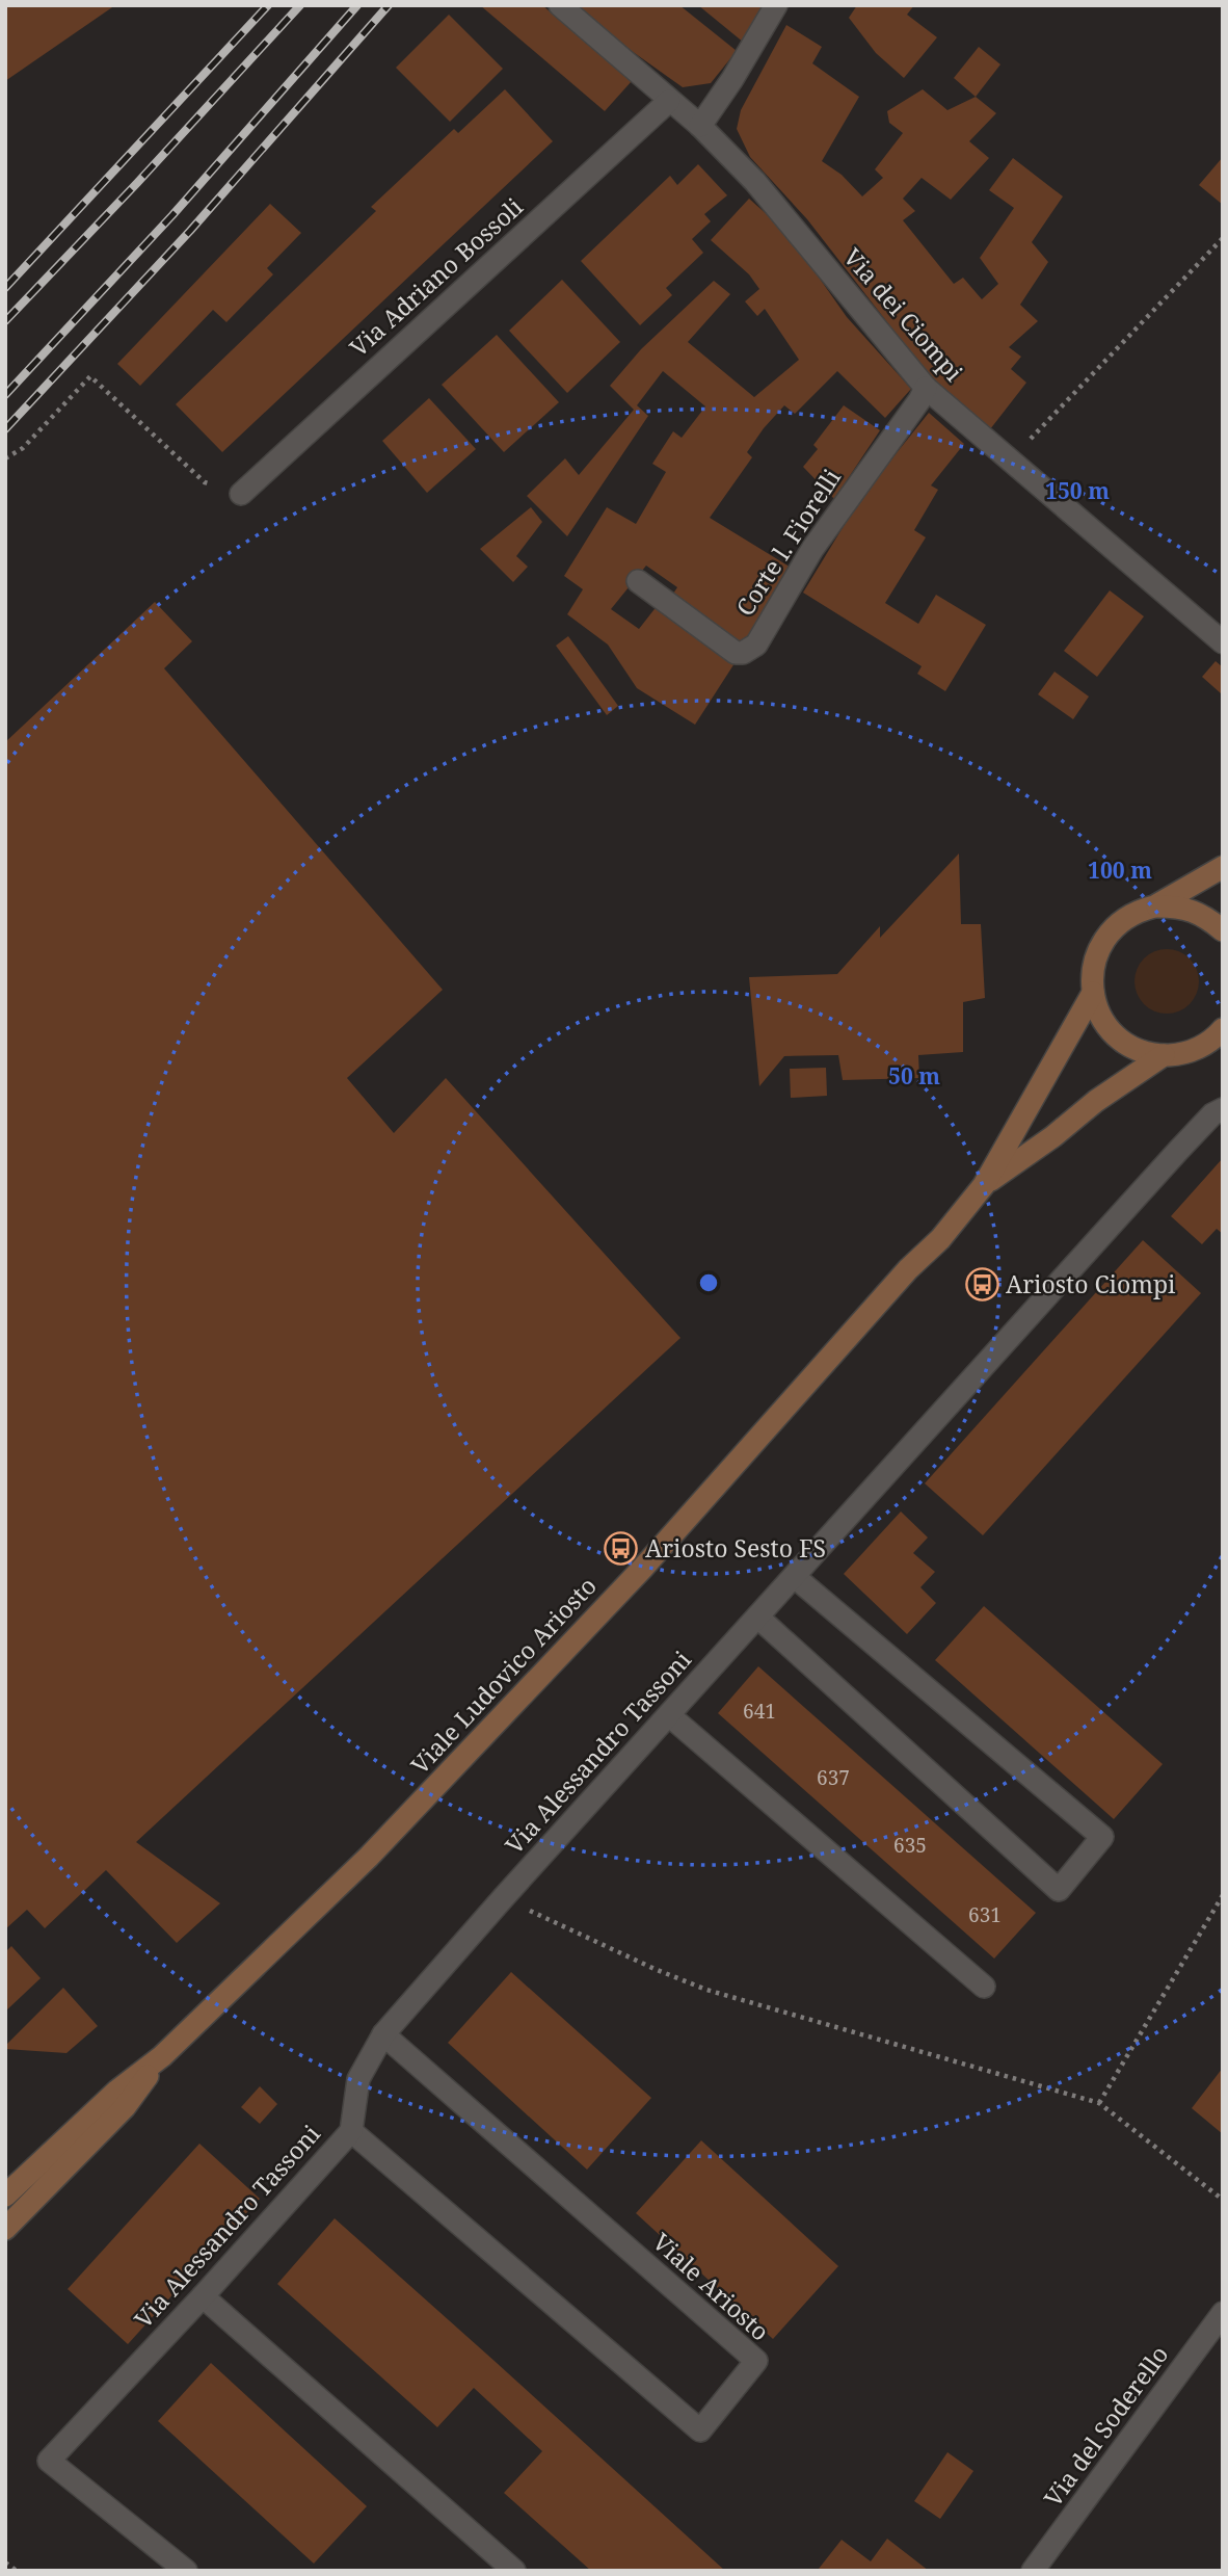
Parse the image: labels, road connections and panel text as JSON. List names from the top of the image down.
{
  "streets": {
    "street": [
      "Via Adriano Bossoli",
      "Via dei Ciompi",
      "Corte l. Fiorelli",
      "Viale Ludovico Ariosto",
      "Via Alessandro Tassoni",
      "Viale Ariosto",
      "Via del Soderello"
    ]
  },
  "crossings": [
    ["Via Adriano Bossoli", "Via dei Ciompi"],
    ["Via dei Ciompi", "Corte l. Fiorelli"],
    ["Via Alessandro Tassoni", "Viale Ariosto"]
  ],
  "places": {
    "bus stop": ["Ariosto Ciompi", "Ariosto Sesto FS"]
  },
  "house_numbers": [
    "641",
    "637",
    "635",
    "631"
  ],
  "rings": ["150 m", "100 m", "50 m"]
}
